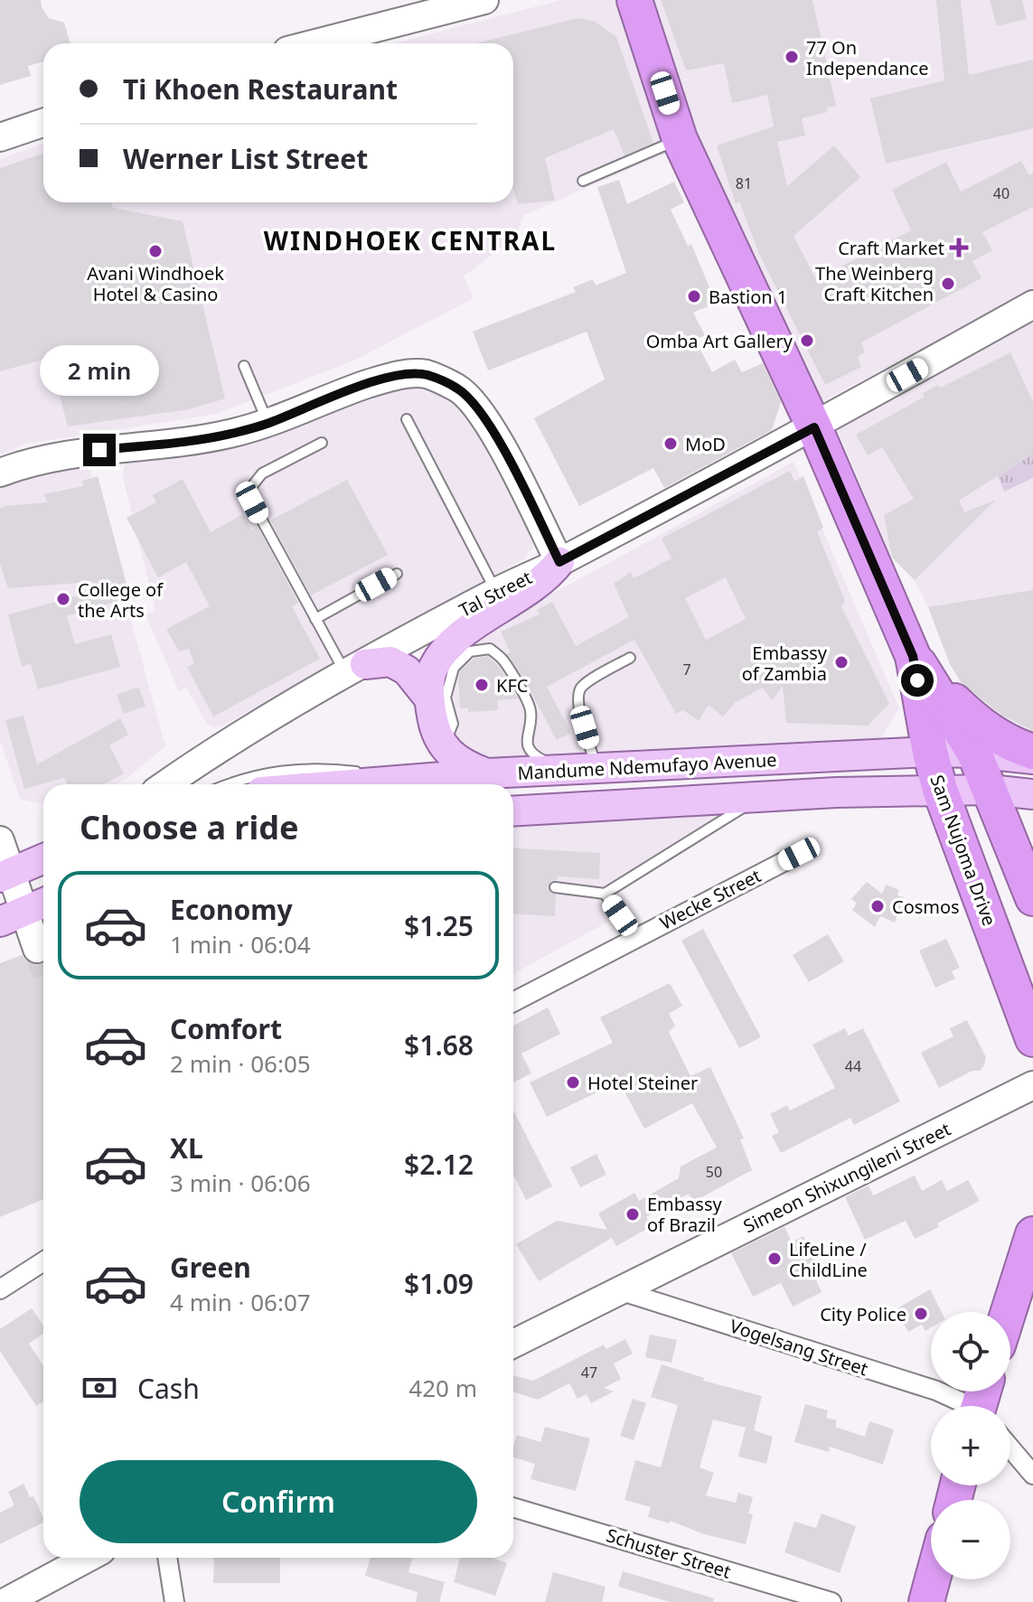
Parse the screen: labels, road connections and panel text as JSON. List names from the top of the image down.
{
  "streets": {
    "highway": ["Sam Nujoma Drive"],
    "main road": ["Mandume Ndemufayo Avenue"],
    "street": [
      "Tal Street",
      "Wecke Street",
      "Simeon Shixungileni Street",
      "Vogelsang Street",
      "Schuster Street"
    ]
  },
  "crossings": [
    ["Tal Street", "Sam Nujoma Drive"],
    ["Mandume Ndemufayo Avenue", "Sam Nujoma Drive"],
    ["Simeon Shixungileni Street", "Vogelsang Street"]
  ],
  "districts": ["WINDHOEK CENTRAL"],
  "places": {
    "other": [
      "77 On Independance",
      "Avani Windhoek Hotel & Casino",
      "The Weinberg Craft Kitchen",
      "Bastion 1",
      "Omba Art Gallery",
      "MoD",
      "College of the Arts",
      "Embassy of Zambia",
      "KFC",
      "Cosmos",
      "Hotel Steiner",
      "Embassy of Brazil",
      "LifeLine / ChildLine",
      "City Police"
    ],
    "health": ["Craft Market"]
  },
  "house_numbers": [
    "81",
    "40",
    "7",
    "44",
    "50",
    "47"
  ],
  "page": {
    "banner": ["Ti Khoen Restaurant", "Werner List Street"],
    "bubble": "2 min",
    "heading": "Choose a ride",
    "list": [
      {
        "name": "Economy",
        "note": "1 min · 06:04",
        "value": "$1.25"
      },
      {
        "name": "Comfort",
        "note": "2 min · 06:05",
        "value": "$1.68"
      },
      {
        "name": "XL",
        "note": "3 min · 06:06",
        "value": "$2.12"
      },
      {
        "name": "Green",
        "note": "4 min · 06:07",
        "value": "$1.09"
      }
    ],
    "map_buttons": ["+", "−"],
    "pay": ["Cash", "420 m"],
    "buttons": "Confirm"
  }
}
